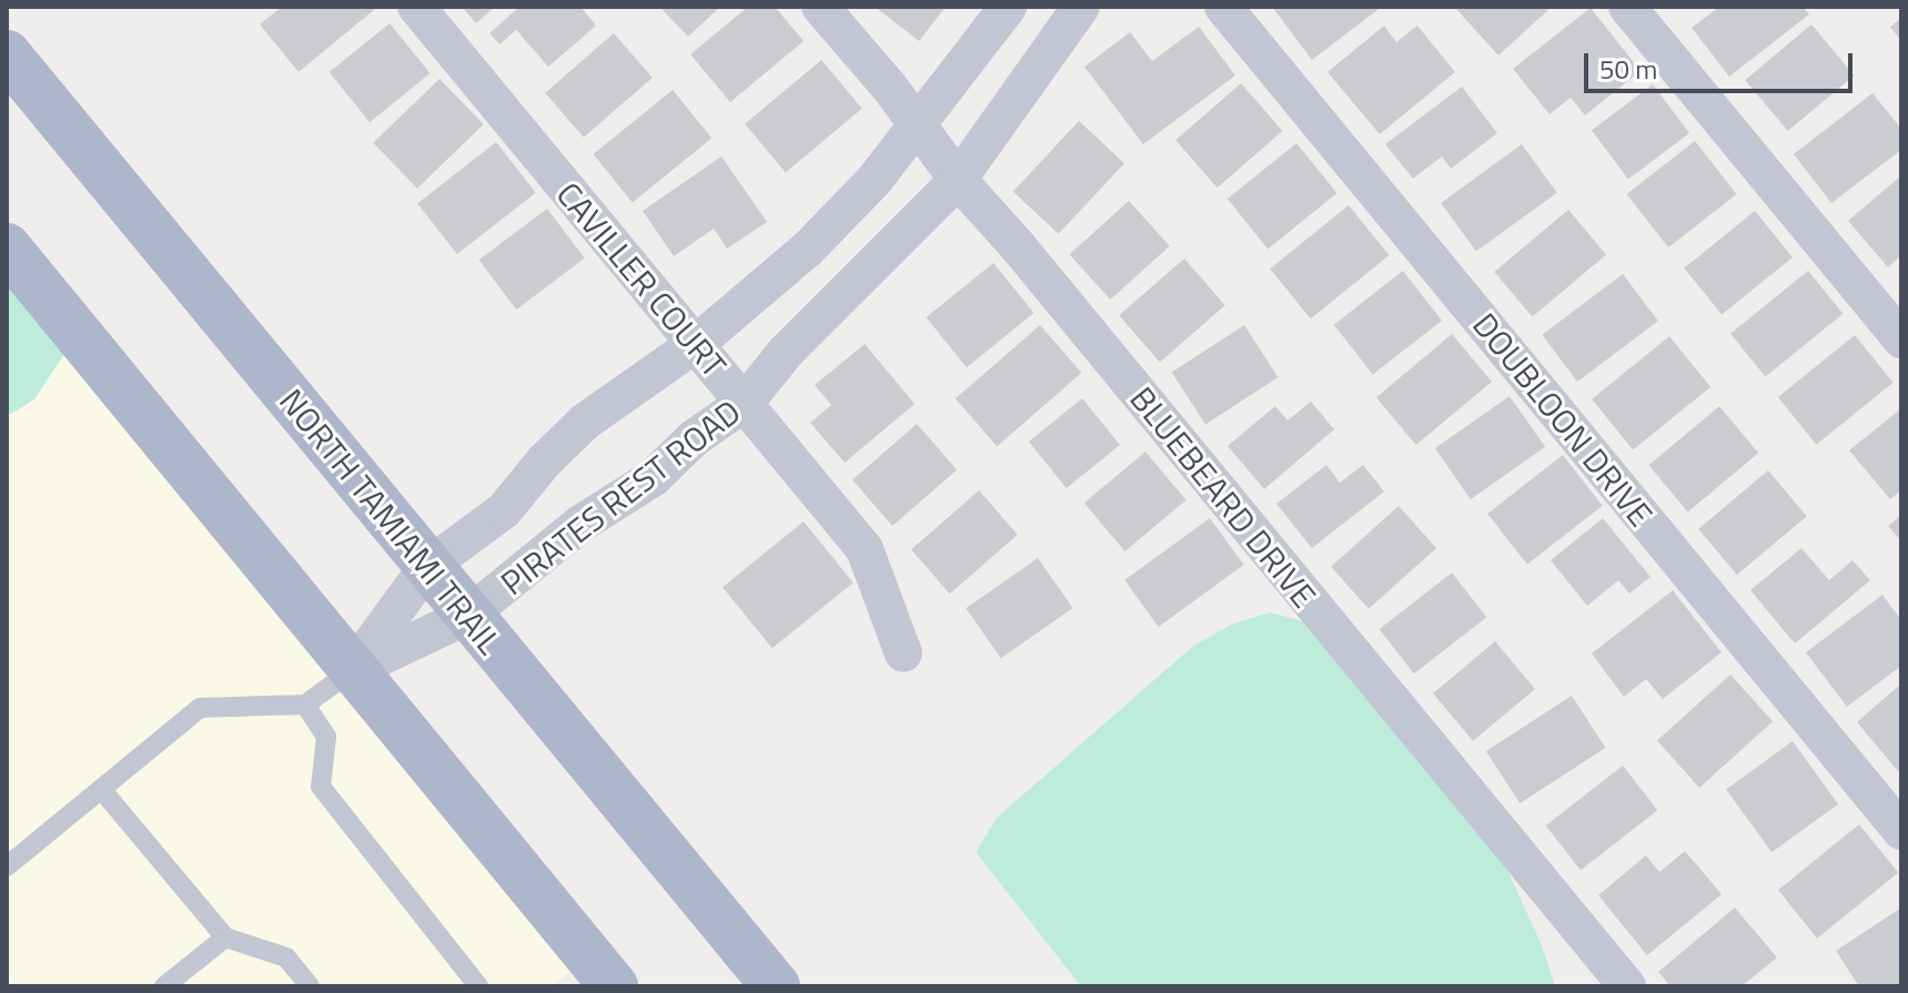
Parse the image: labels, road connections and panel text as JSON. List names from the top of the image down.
{
  "streets": {
    "main road": ["NORTH TAMIAMI TRAIL"],
    "street": [
      "CAVILLER COURT",
      "DOUBLOON DRIVE",
      "PIRATES REST ROAD",
      "BLUEBEARD DRIVE"
    ]
  },
  "crossings": [
    ["CAVILLER COURT", "PIRATES REST ROAD"],
    ["PIRATES REST ROAD", "BLUEBEARD DRIVE"],
    ["PIRATES REST ROAD", "NORTH TAMIAMI TRAIL"]
  ],
  "scale_bar": "50 m"
}
